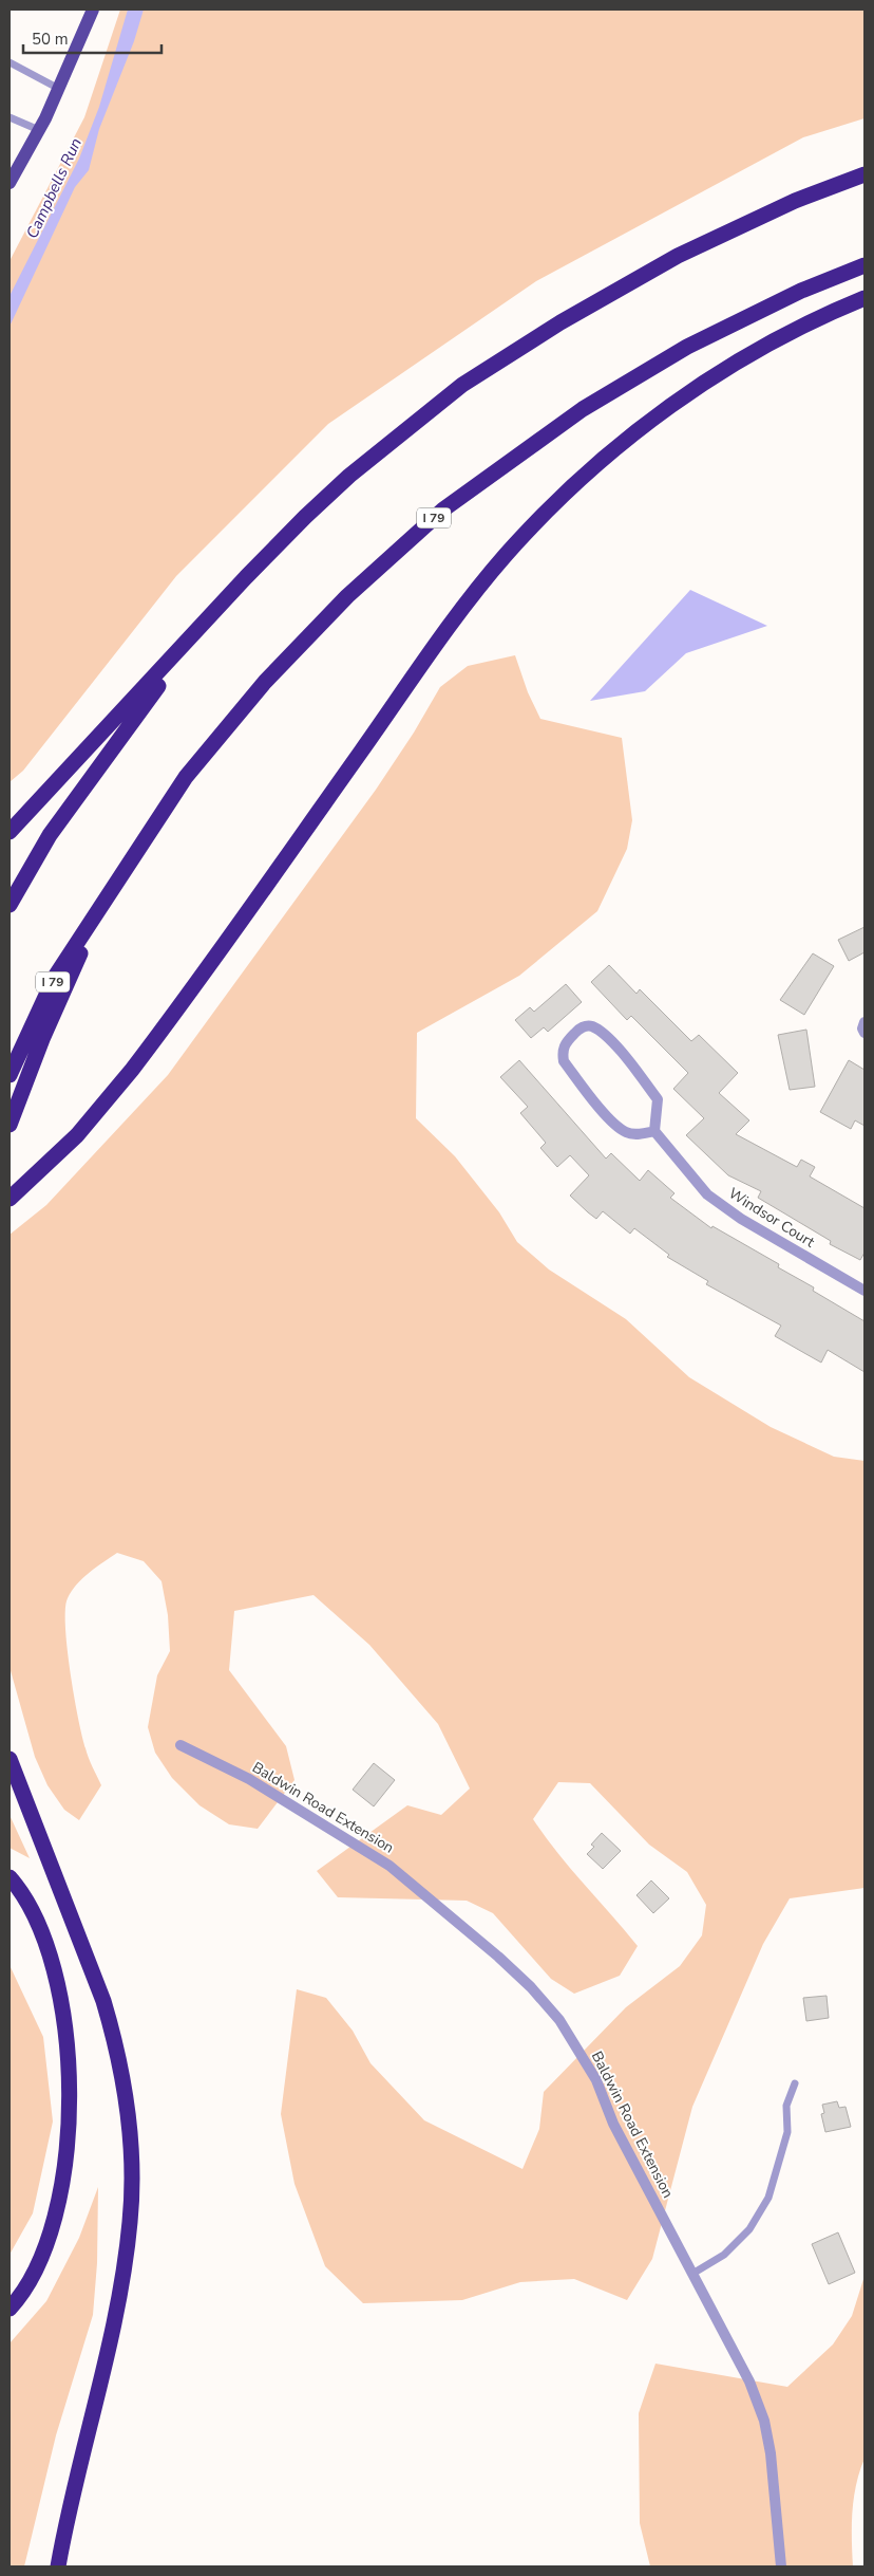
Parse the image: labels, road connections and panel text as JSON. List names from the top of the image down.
{
  "streets": {
    "highway": ["I 79"],
    "street": ["Windsor Court", "Baldwin Road Extension"]
  },
  "water": ["Campbells Run"],
  "scale_bar": "50 m"
}
